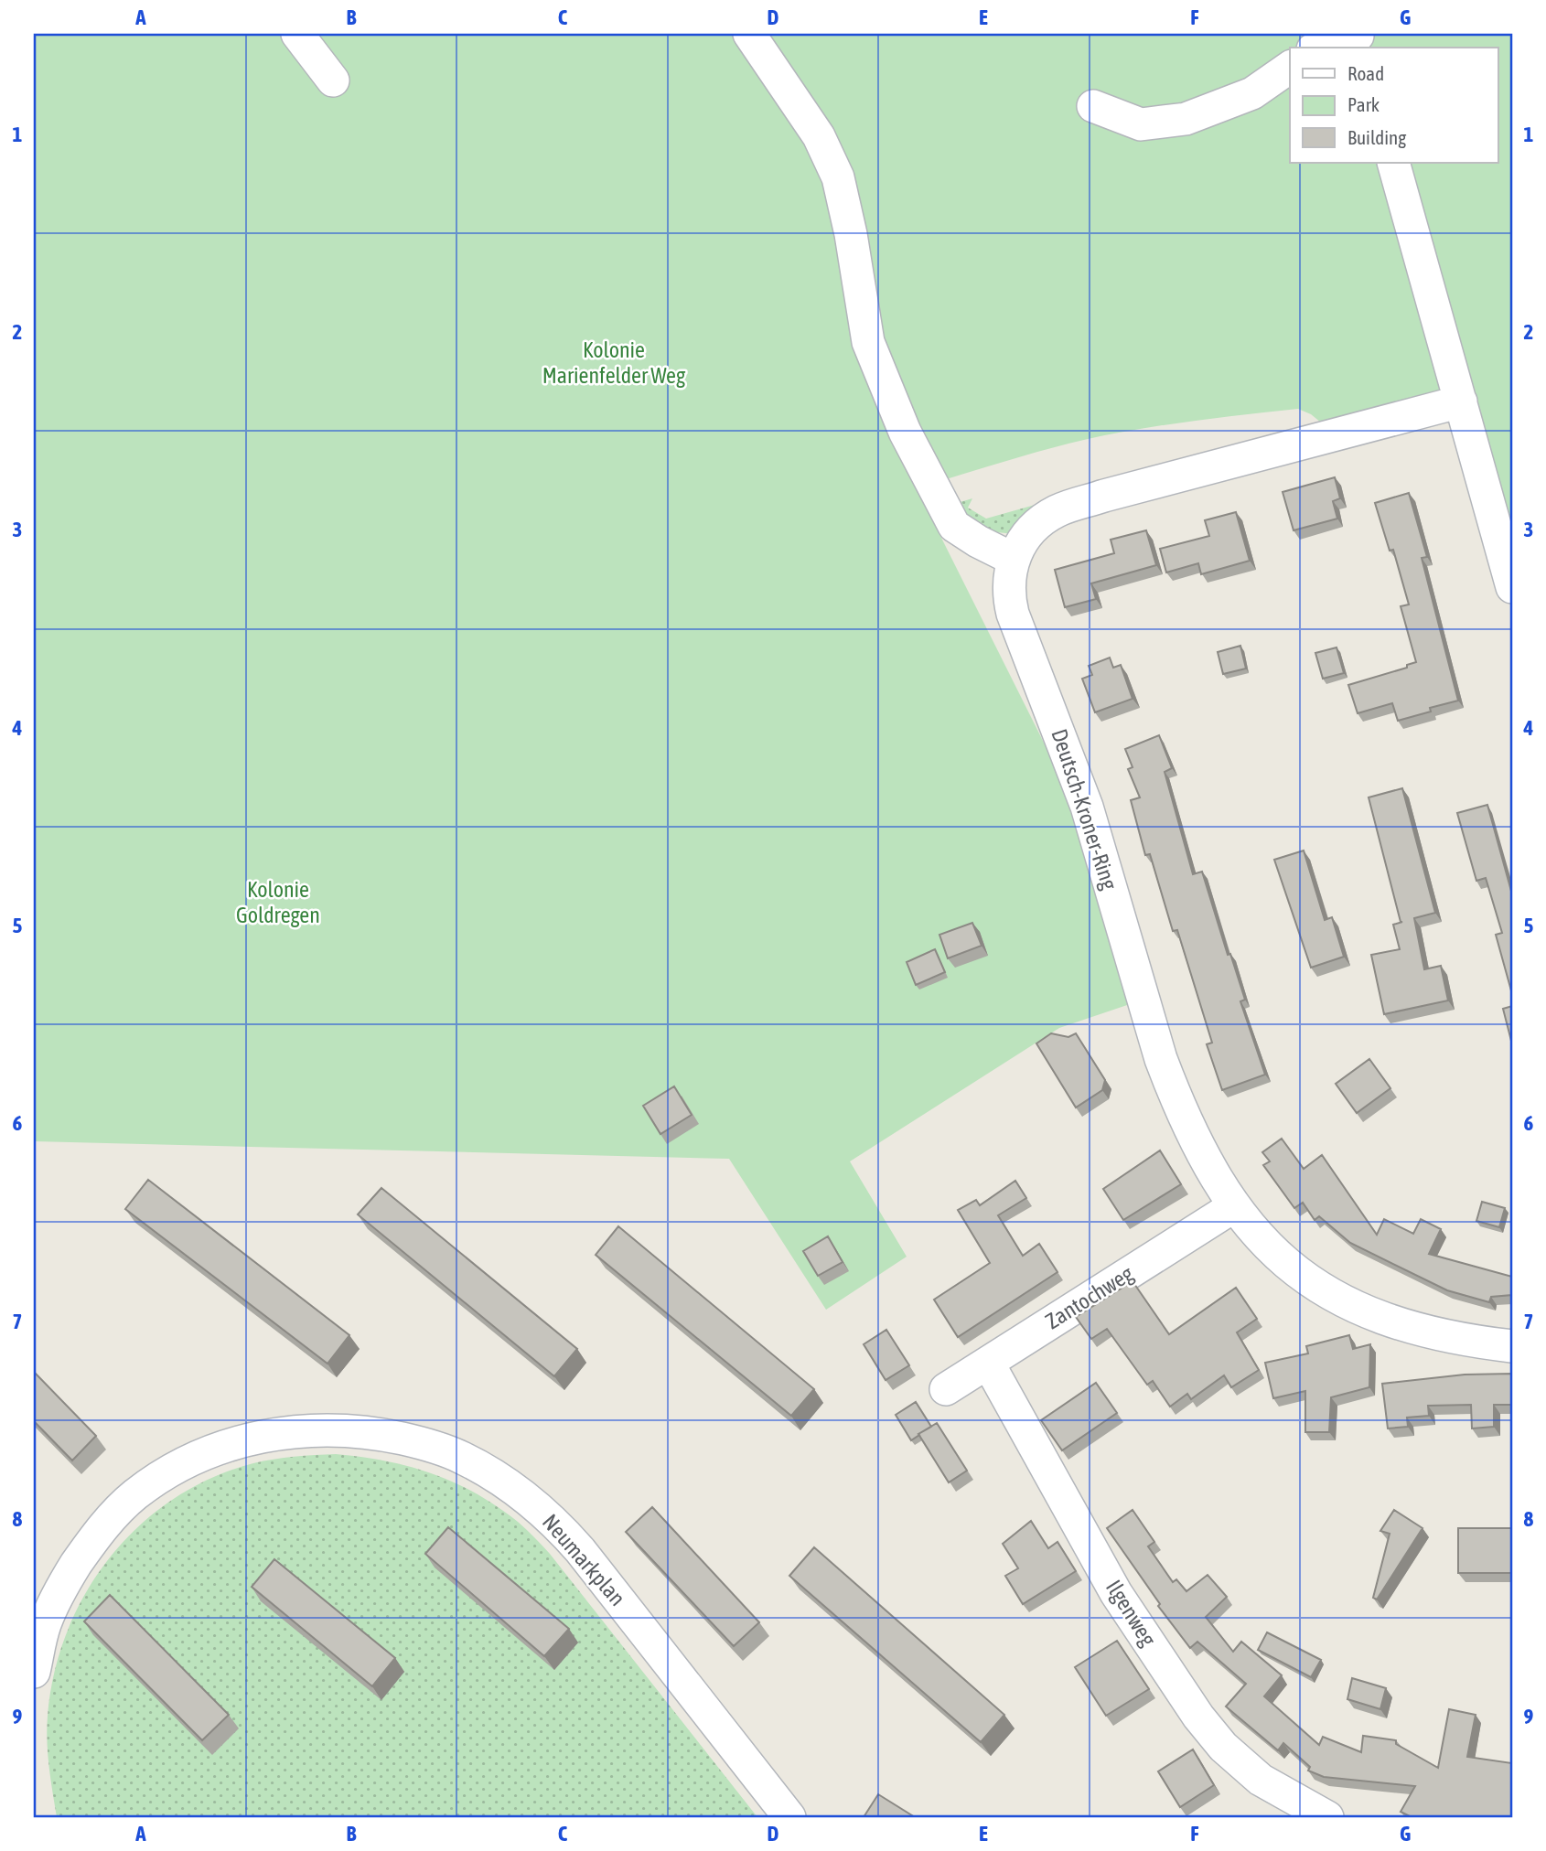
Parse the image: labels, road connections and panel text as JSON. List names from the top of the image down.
{
  "streets": {
    "street": [
      "Deutsch-Kroner-Ring",
      "Zantochweg",
      "Neumarkplan",
      "Ilgenweg"
    ]
  },
  "crossings": [
    ["Deutsch-Kroner-Ring", "Zantochweg"],
    ["Zantochweg", "Ilgenweg"]
  ],
  "parks": ["Kolonie Marienfelder Weg", "Kolonie Goldregen"],
  "legend": ["Road", "Park", "Building"],
  "grid": {
    "columns": [
      "A",
      "B",
      "C",
      "D",
      "E",
      "F",
      "G"
    ],
    "rows": [
      "1",
      "2",
      "3",
      "4",
      "5",
      "6",
      "7",
      "8",
      "9"
    ]
  }
}
